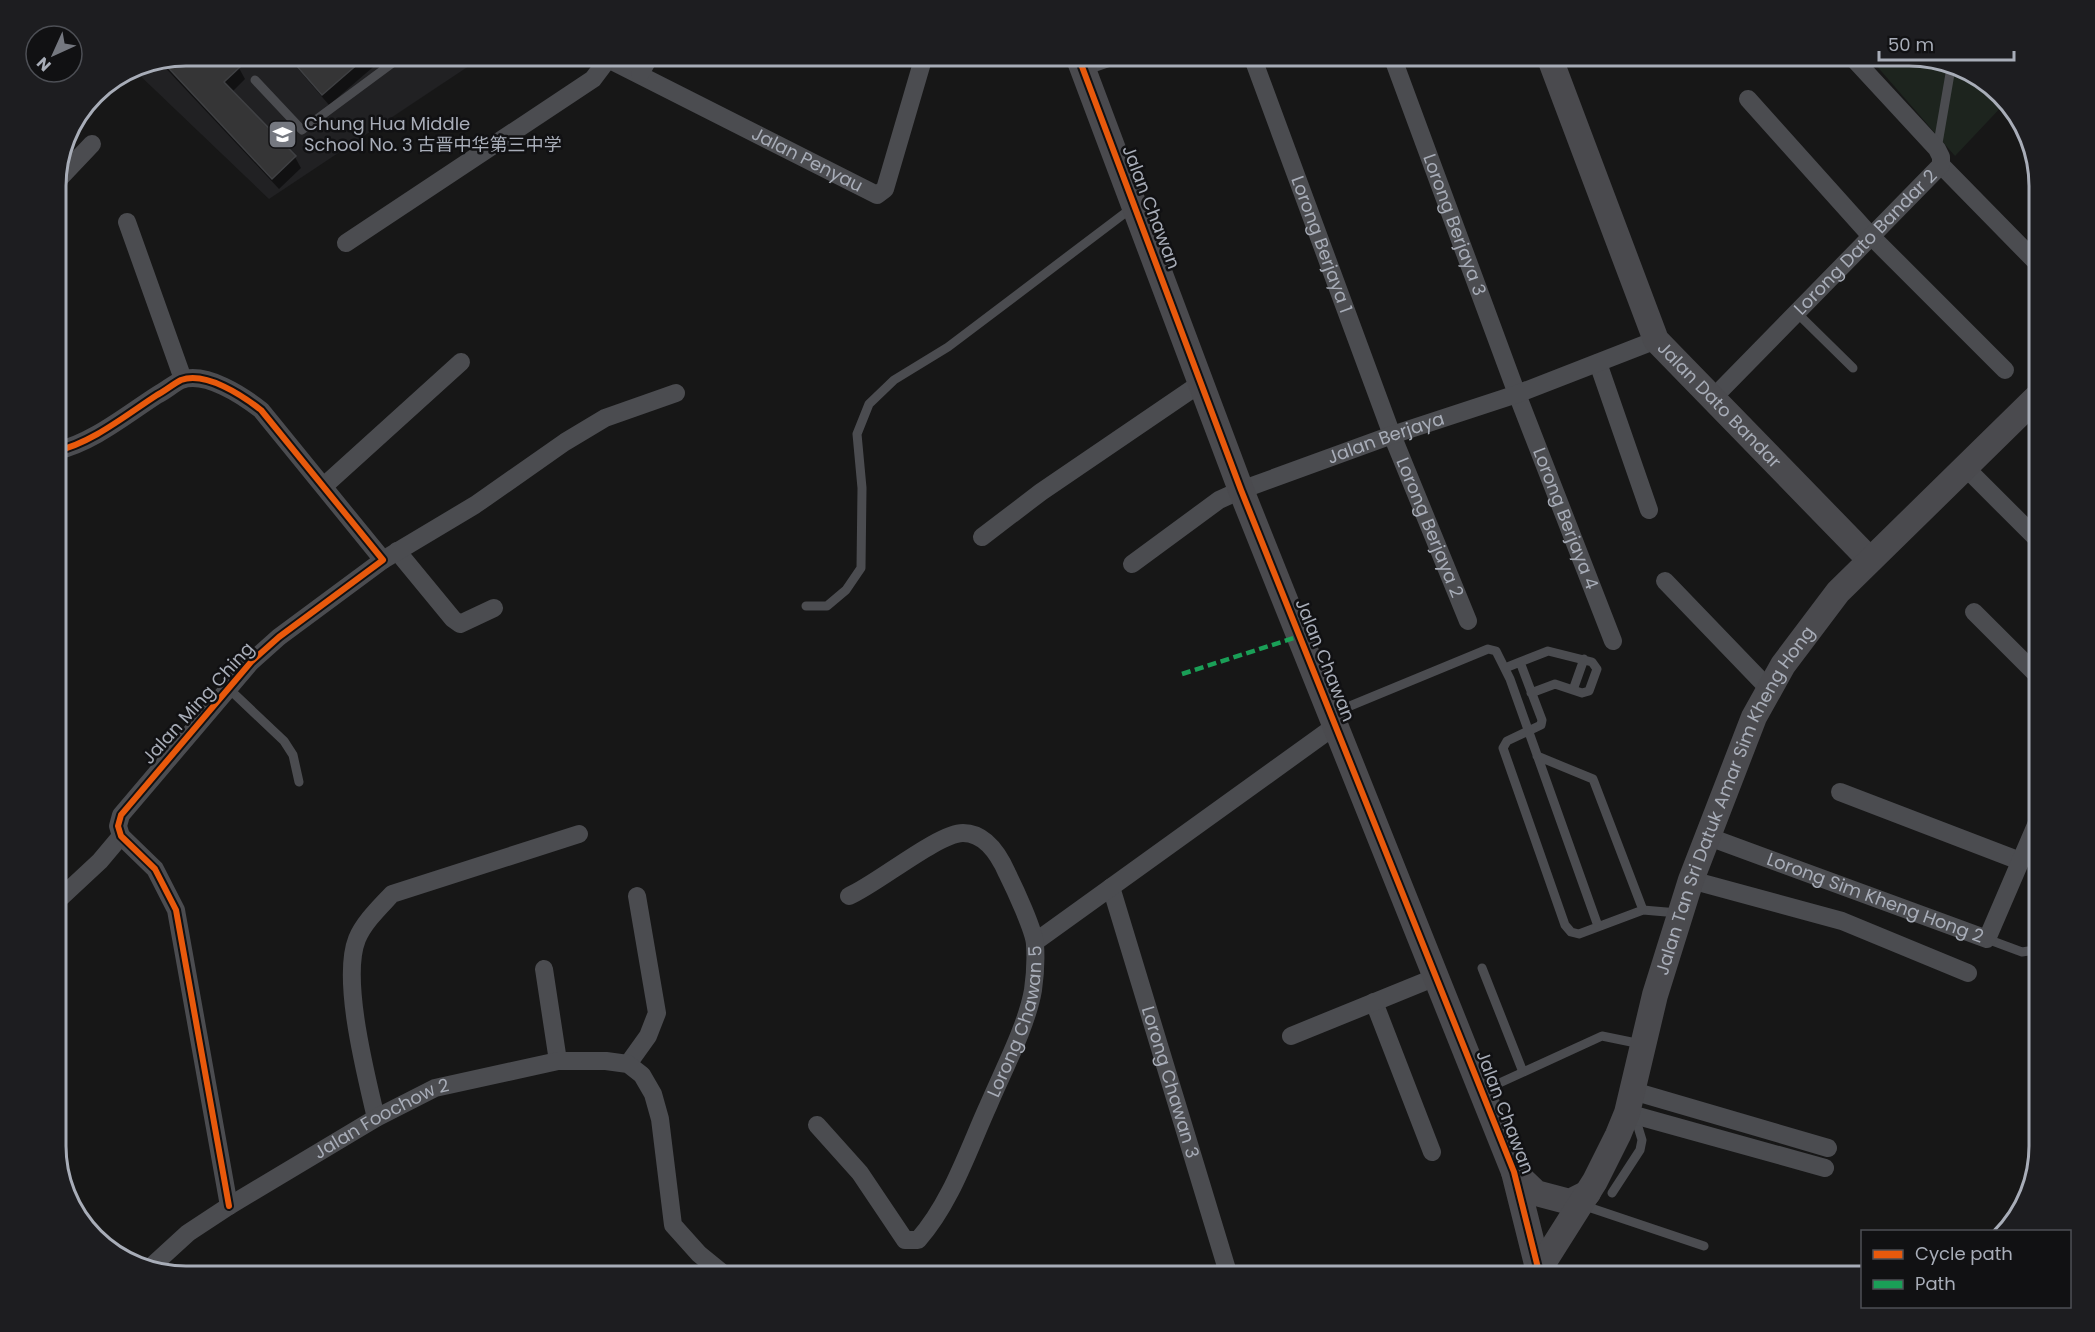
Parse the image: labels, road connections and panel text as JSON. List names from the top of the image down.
{
  "streets": {
    "street": [
      "Jalan Penyau",
      "Jalan Chawan",
      "Lorong Berjaya 3",
      "Lorong Dato Bandar 2",
      "Lorong Berjaya 1",
      "Jalan Dato Bandar",
      "Jalan Berjaya",
      "Lorong Berjaya 4",
      "Lorong Berjaya 2",
      "Jalan Ming Ching",
      "Jalan Tan Sri Datuk Amar Sim Kheng Hong",
      "Lorong Sim Kheng Hong 2",
      "Lorong Chawan 5",
      "Lorong Chawan 3",
      "Jalan Foochow 2"
    ]
  },
  "crossings": [
    ["Jalan Chawan", "Jalan Berjaya"],
    ["Lorong Berjaya 3", "Jalan Berjaya"],
    ["Lorong Berjaya 3", "Lorong Berjaya 4"],
    ["Lorong Dato Bandar 2", "Jalan Dato Bandar"],
    ["Lorong Berjaya 1", "Jalan Berjaya"],
    ["Lorong Berjaya 1", "Lorong Berjaya 2"],
    ["Jalan Dato Bandar", "Jalan Berjaya"],
    ["Jalan Dato Bandar", "Jalan Tan Sri Datuk Amar Sim Kheng Hong"],
    ["Jalan Berjaya", "Lorong Berjaya 4"],
    ["Jalan Berjaya", "Lorong Berjaya 2"],
    ["Jalan Tan Sri Datuk Amar Sim Kheng Hong", "Lorong Sim Kheng Hong 2"]
  ],
  "places": {
    "school or university": ["Chung Hua Middle School No. 3 古晋中华第三中学"]
  },
  "legend": ["Cycle path", "Path"],
  "scale_bar": "50 m",
  "north": "bottom left"
}
